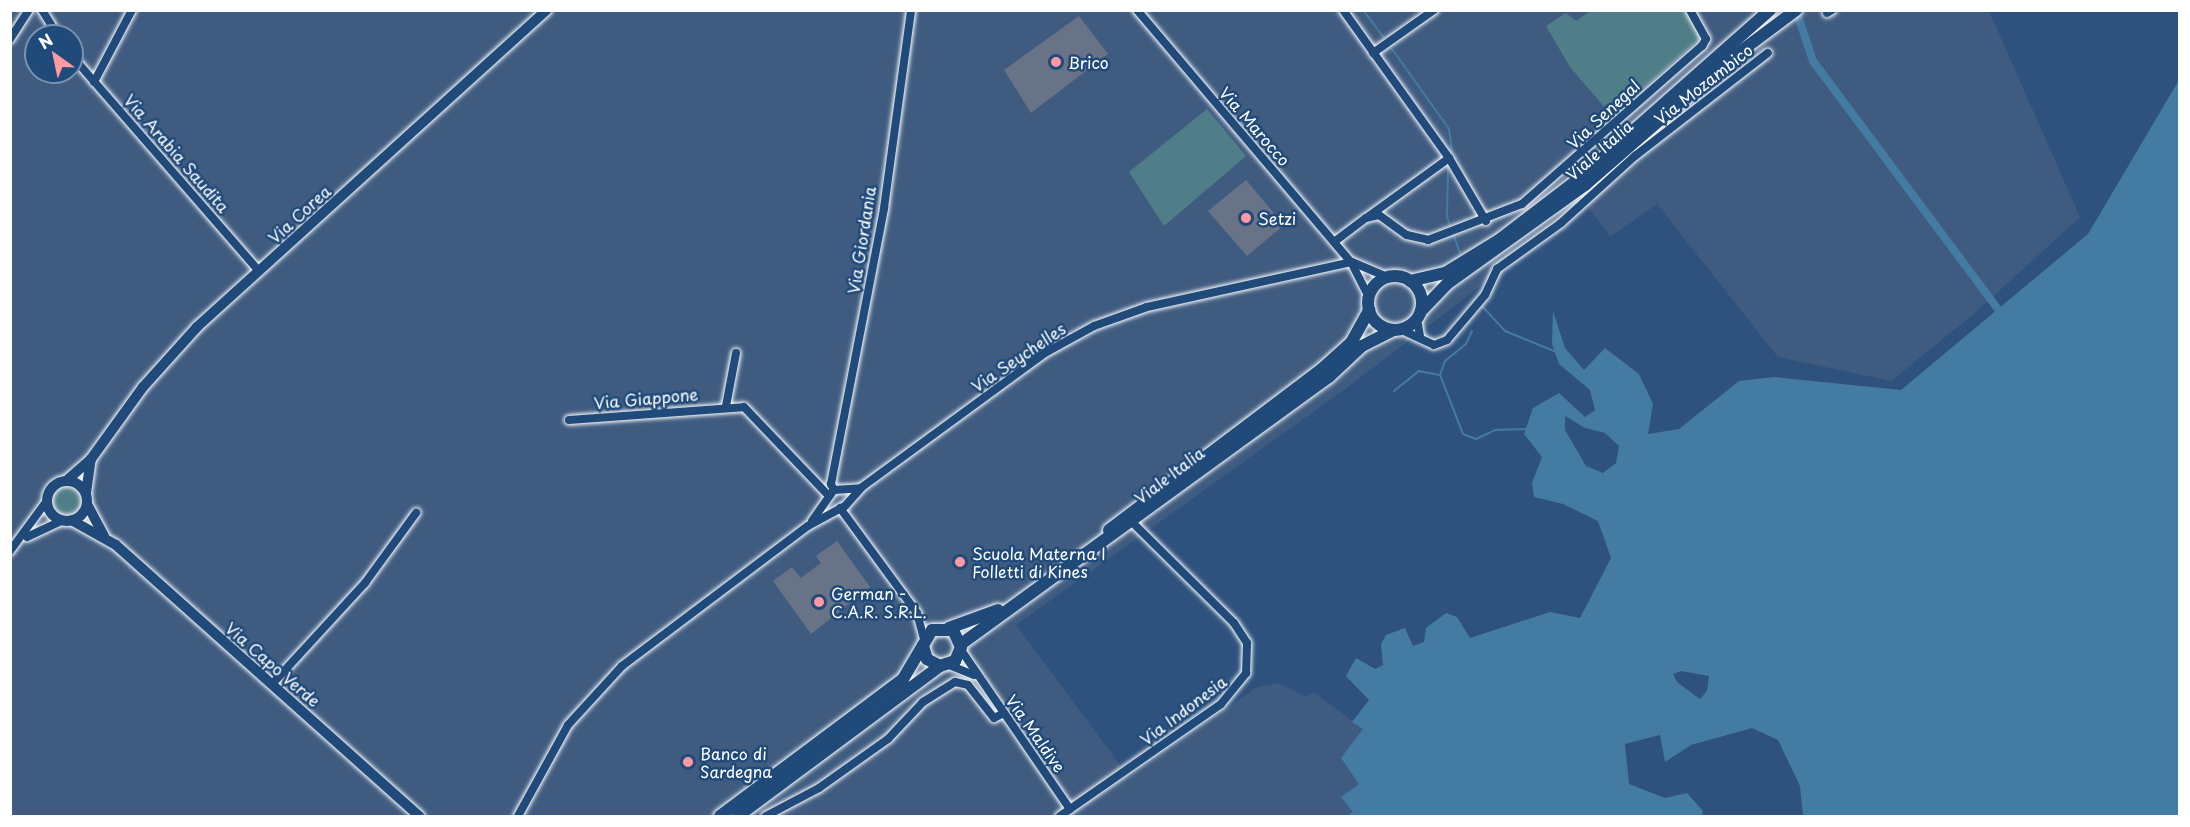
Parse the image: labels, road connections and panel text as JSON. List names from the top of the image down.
{
  "streets": {
    "main road": ["Viale Italia"],
    "street": [
      "Via Mozambico",
      "Via Senegal",
      "Via Marocco",
      "Via Arabia Saudita",
      "Via Corea",
      "Via Giordania",
      "Via Seychelles",
      "Via Giappone",
      "Via Capo Verde",
      "Via Indonesia",
      "Via Maldive"
    ]
  },
  "crossings": [
    ["Via Mozambico", "Via Marocco"],
    ["Via Mozambico", "Viale Italia"],
    ["Via Marocco", "Viale Italia"],
    ["Via Marocco", "Via Seychelles"],
    ["Viale Italia", "Via Indonesia"],
    ["Viale Italia", "Via Maldive"],
    ["Via Arabia Saudita", "Via Corea"],
    ["Via Giordania", "Via Seychelles"],
    ["Via Giordania", "Via Giappone"],
    ["Via Seychelles", "Via Giappone"],
    ["Via Indonesia", "Via Maldive"]
  ],
  "places": [
    "Brico",
    "Setzi",
    "Scuola Materna I Folletti di Kines",
    "German - C.A.R. S.R.L.",
    "Banco di Sardegna"
  ],
  "north": "top left"
}
